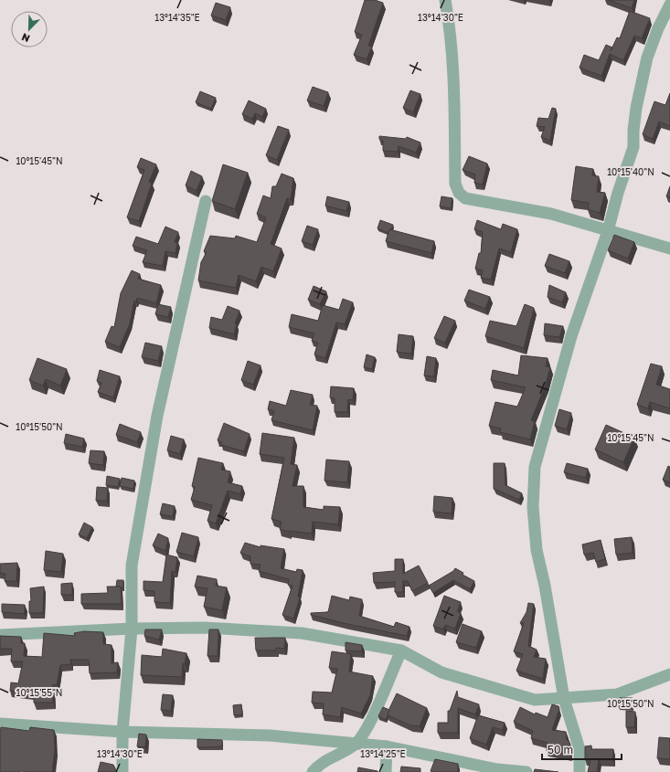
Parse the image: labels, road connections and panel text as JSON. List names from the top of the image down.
{
  "scale_bar": "50 m",
  "north": "bottom left",
  "coordinates": [
    "13°14'30\"E",
    "13°14'35\"E",
    "10°15'45\"N",
    "10°15'40\"N",
    "10°15'50\"N",
    "10°15'55\"N",
    "13°14'25\"E"
  ]
}
